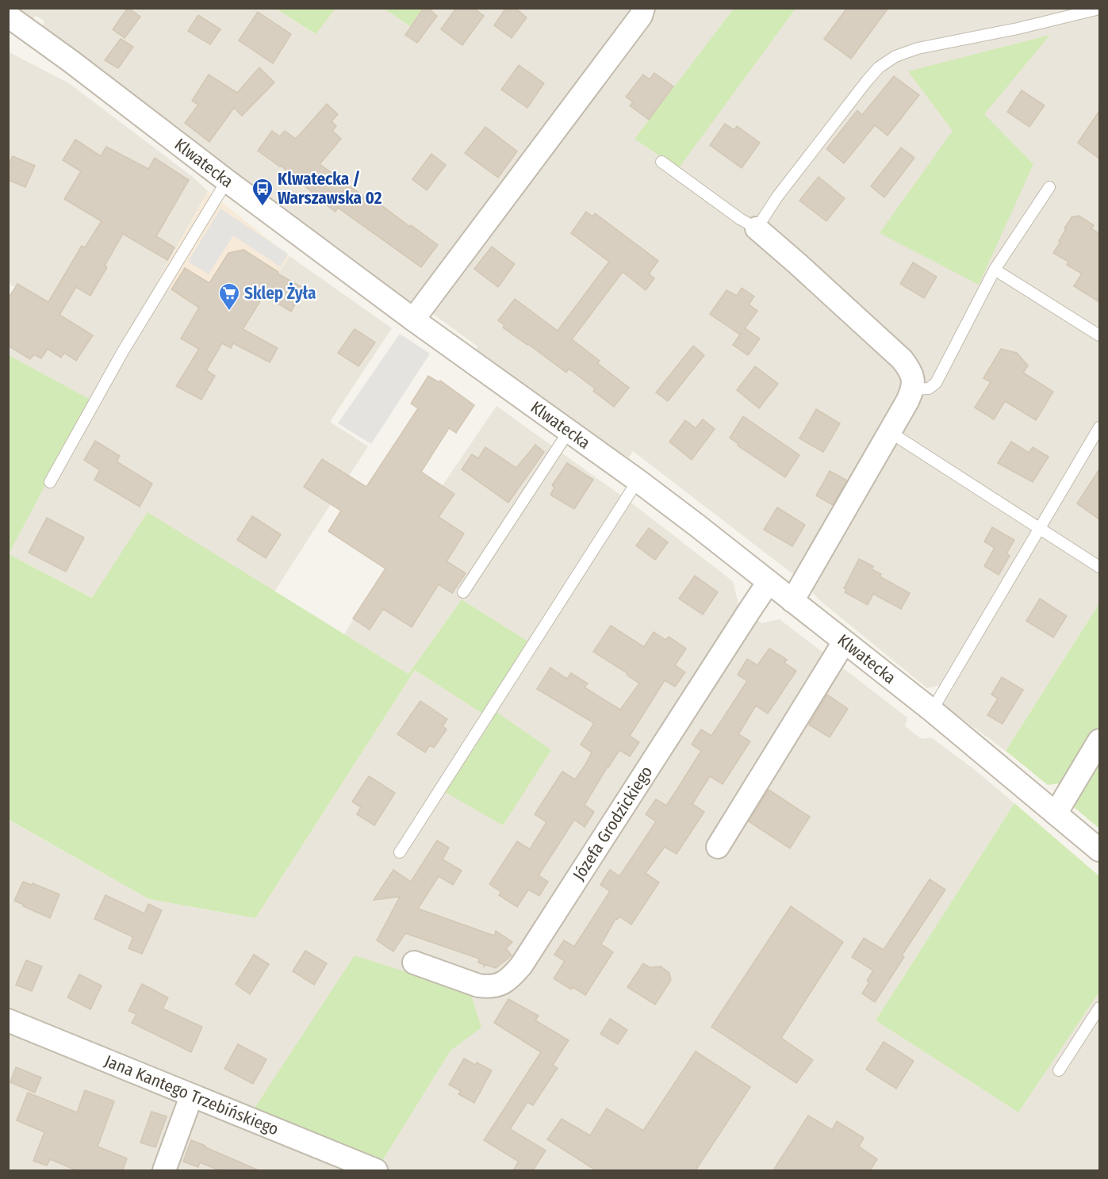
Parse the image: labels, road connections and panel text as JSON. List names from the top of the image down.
{
  "streets": {
    "street": ["Klwatecka", "Józefa Grodzickiego", "Jana Kantego Trzebińskiego"]
  },
  "crossings": [
    ["Klwatecka", "Józefa Grodzickiego"]
  ],
  "places": {
    "bus stop": ["Klwatecka / Warszawska 02"],
    "supermarket": ["Sklep Żyła"]
  }
}
